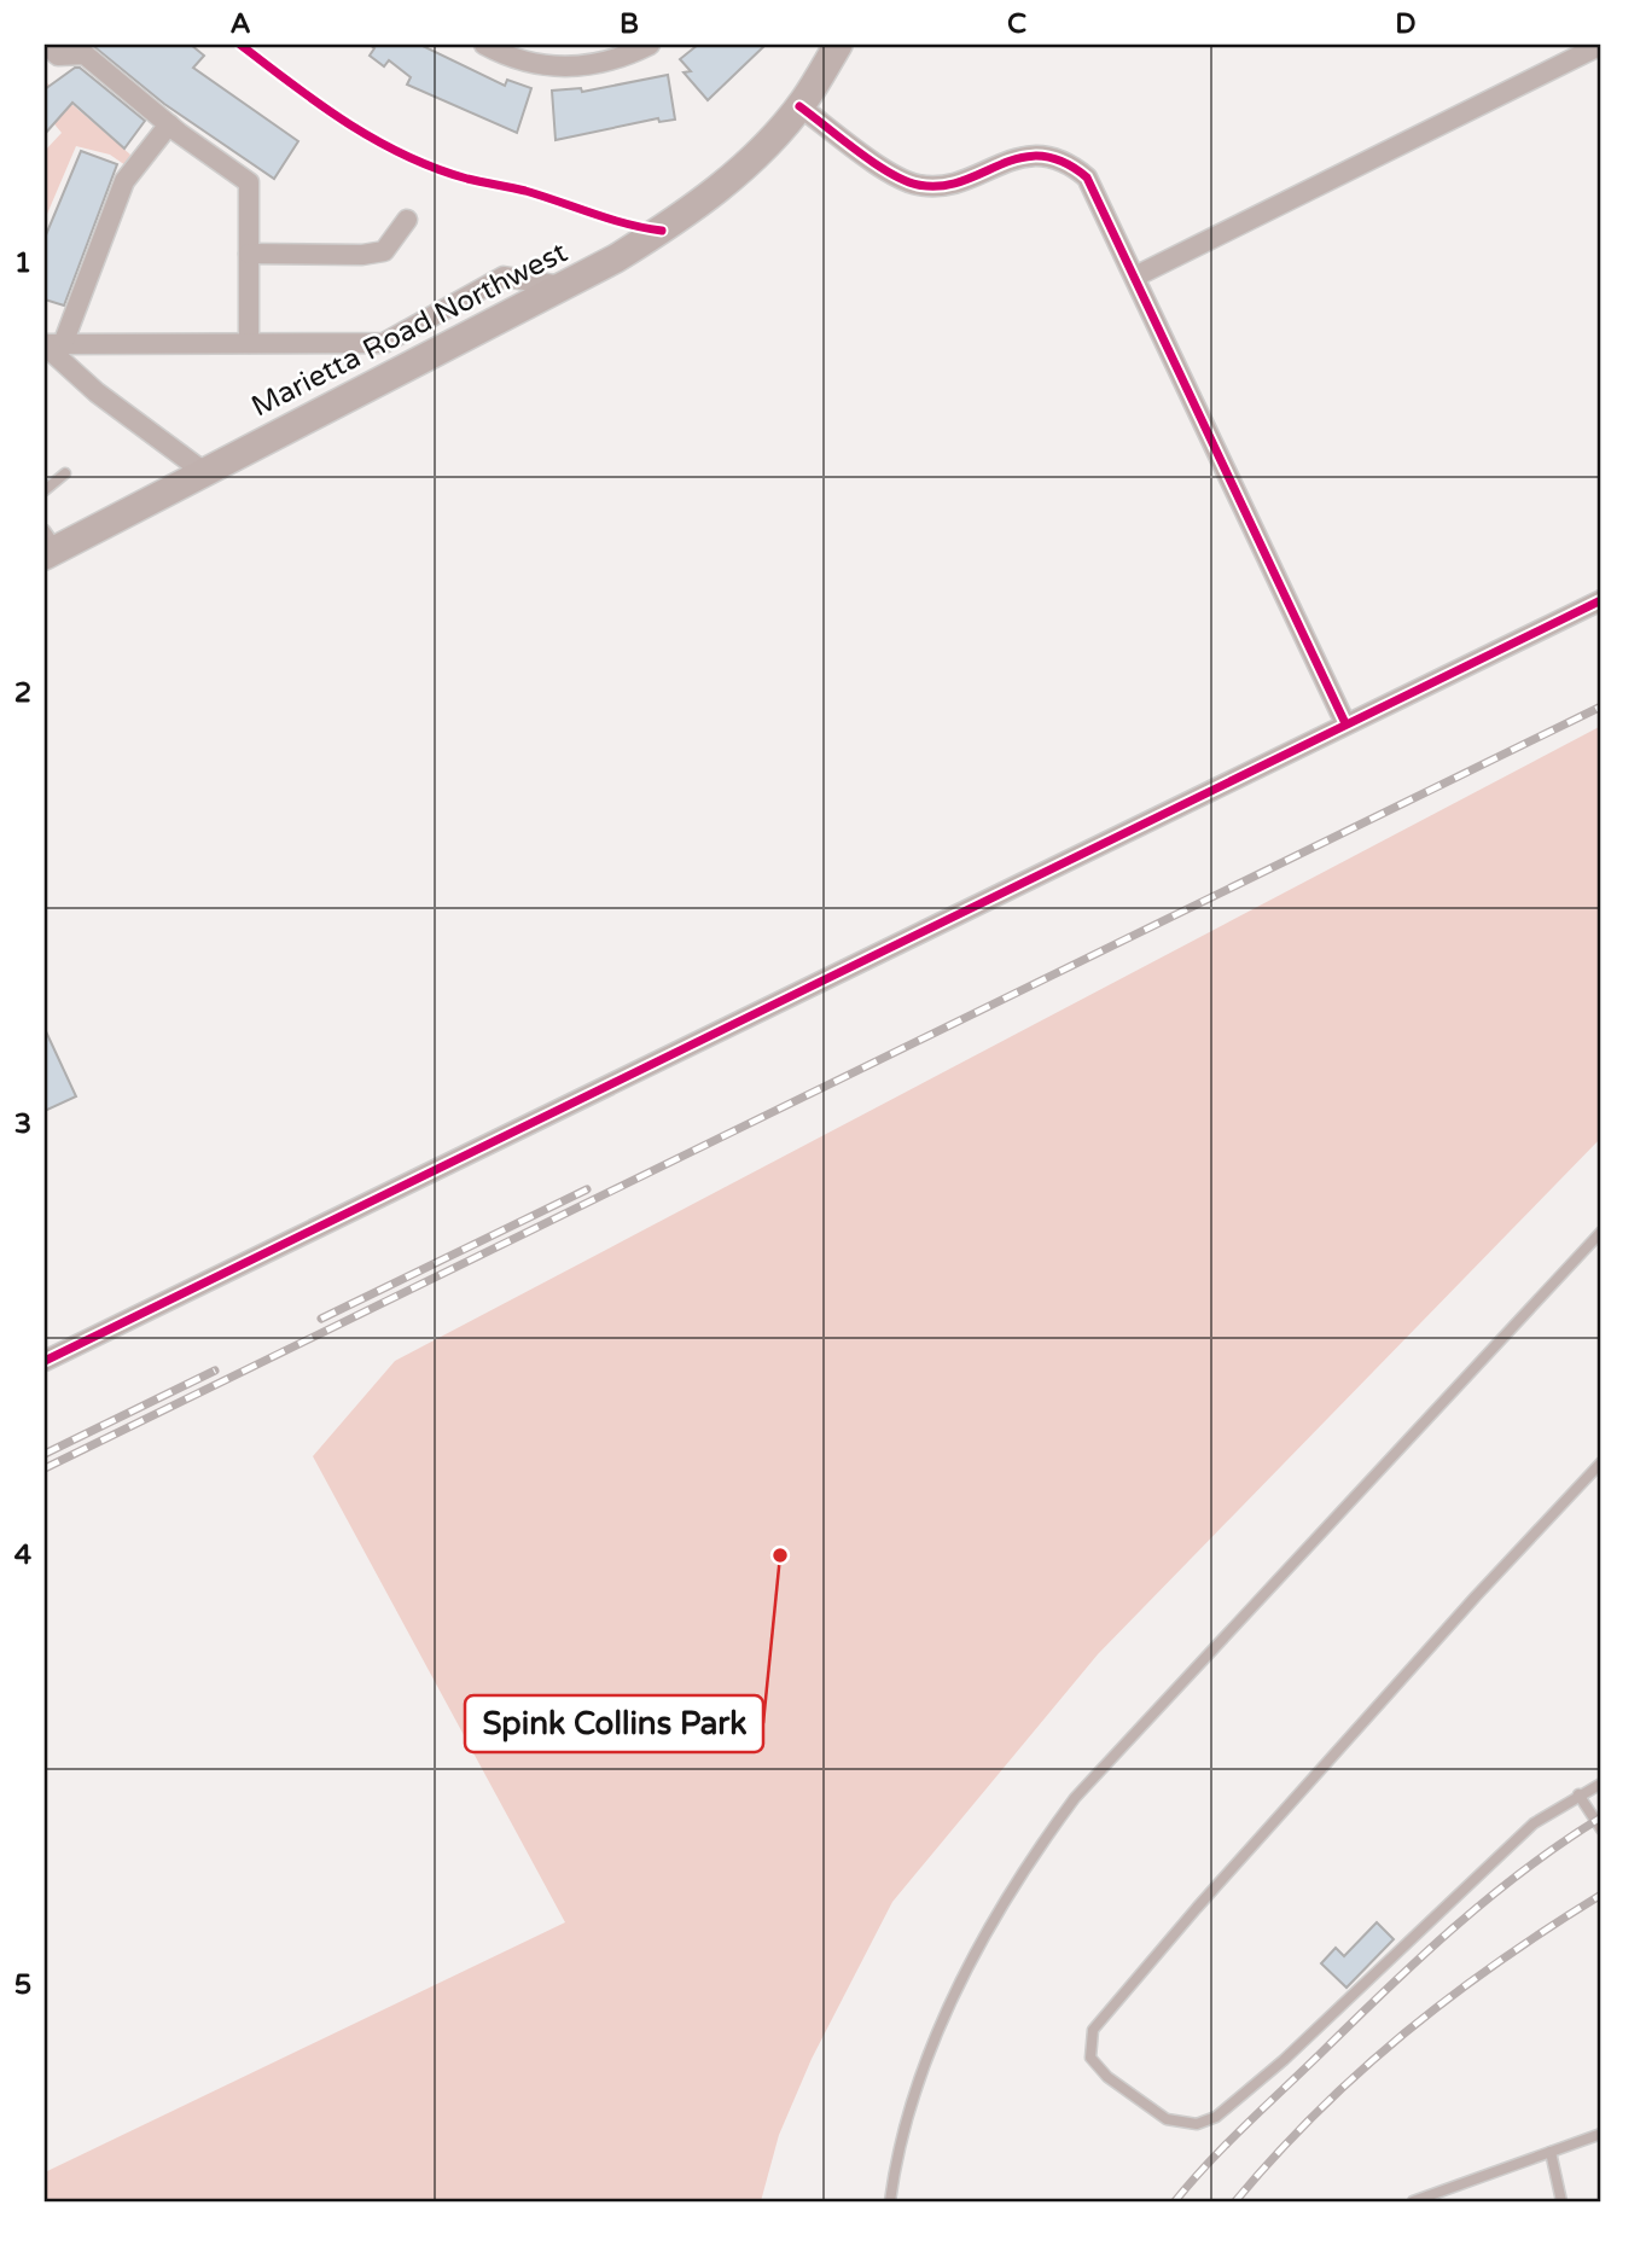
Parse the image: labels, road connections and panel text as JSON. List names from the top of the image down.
{
  "streets": {
    "main road": ["Marietta Road Northwest"]
  },
  "places": ["Spink Collins Park"],
  "grid": {
    "columns": [
      "A",
      "B",
      "C",
      "D"
    ],
    "rows": [
      "1",
      "2",
      "3",
      "4",
      "5"
    ]
  }
}
